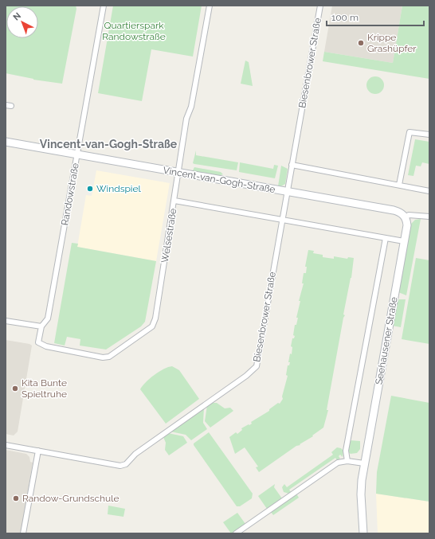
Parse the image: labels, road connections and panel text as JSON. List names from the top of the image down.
{
  "streets": {
    "street": [
      "Biesenbrower Straße",
      "Vincent-van-Gogh-Straße",
      "Randowstraße",
      "Welsestraße",
      "Seehausener Straße"
    ]
  },
  "crossings": [
    ["Biesenbrower Straße", "Vincent-van-Gogh-Straße"],
    ["Vincent-van-Gogh-Straße", "Randowstraße"],
    ["Vincent-van-Gogh-Straße", "Welsestraße"],
    ["Vincent-van-Gogh-Straße", "Seehausener Straße"],
    ["Randowstraße", "Welsestraße"]
  ],
  "districts": ["Vincent-van-Gogh-Straße"],
  "parks": ["Quartierspark Randowstraße"],
  "places": [
    "Krippe Grashüpfer",
    "Windspiel",
    "Kita Bunte Spieltruhe",
    "Randow-Grundschule"
  ],
  "scale_bar": "100 m",
  "north": "top left"
}
